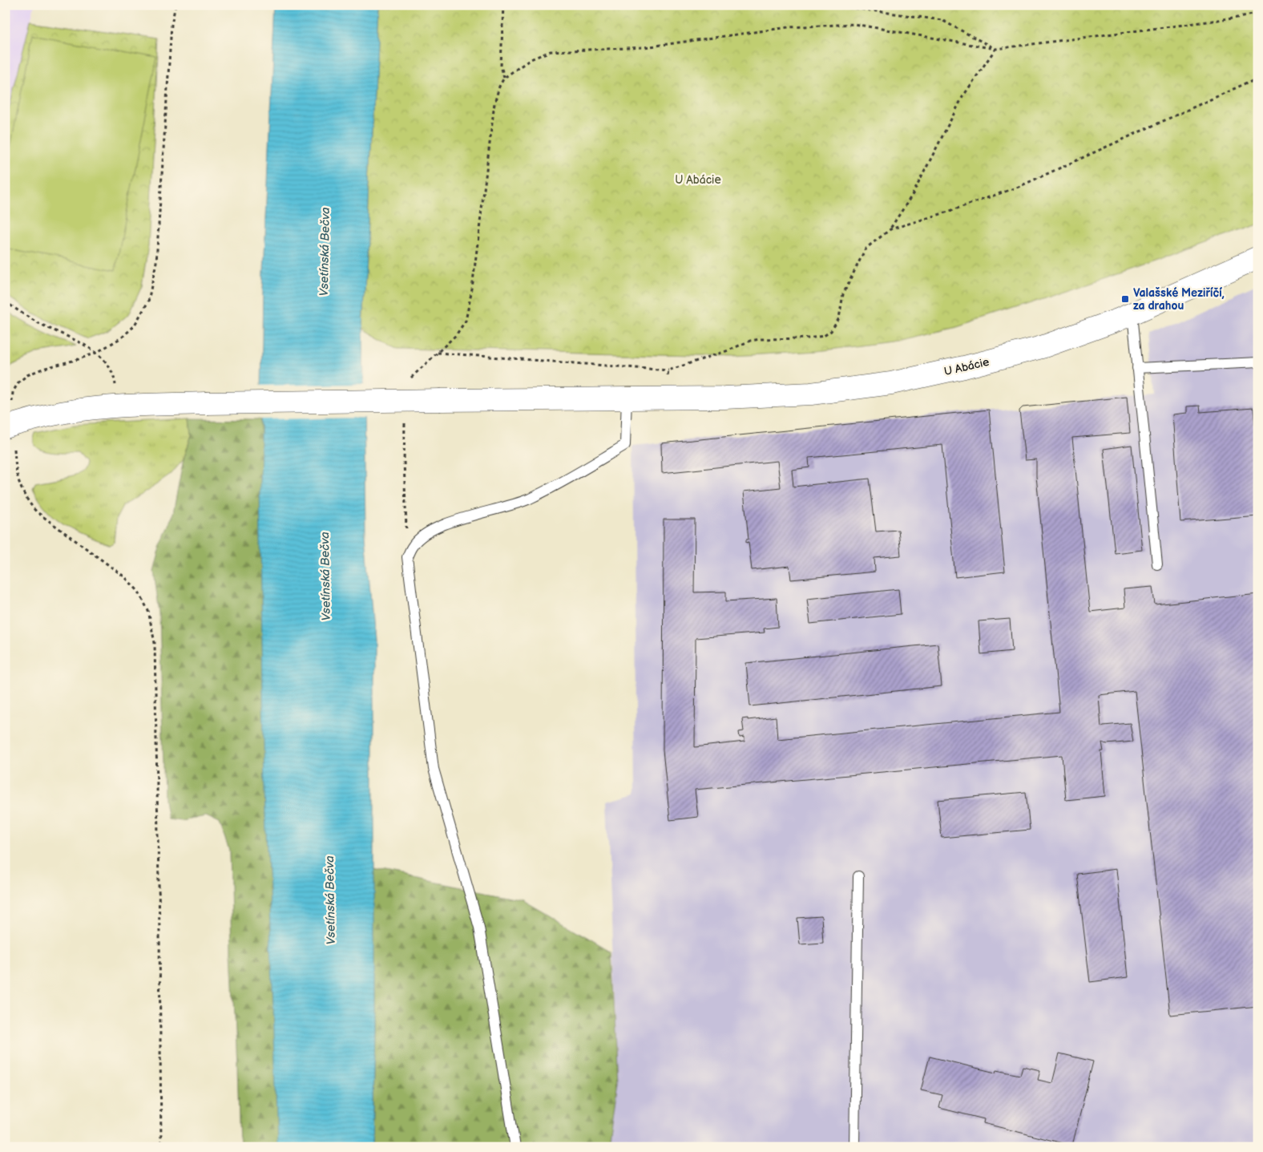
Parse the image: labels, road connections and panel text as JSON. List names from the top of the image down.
{
  "streets": {
    "main road": ["U Abácie"]
  },
  "water": ["Vsetínská Bečva"],
  "parks": ["U Abácie"],
  "places": {
    "transit": ["Valašské Meziříčí, za drahou"]
  }
}
